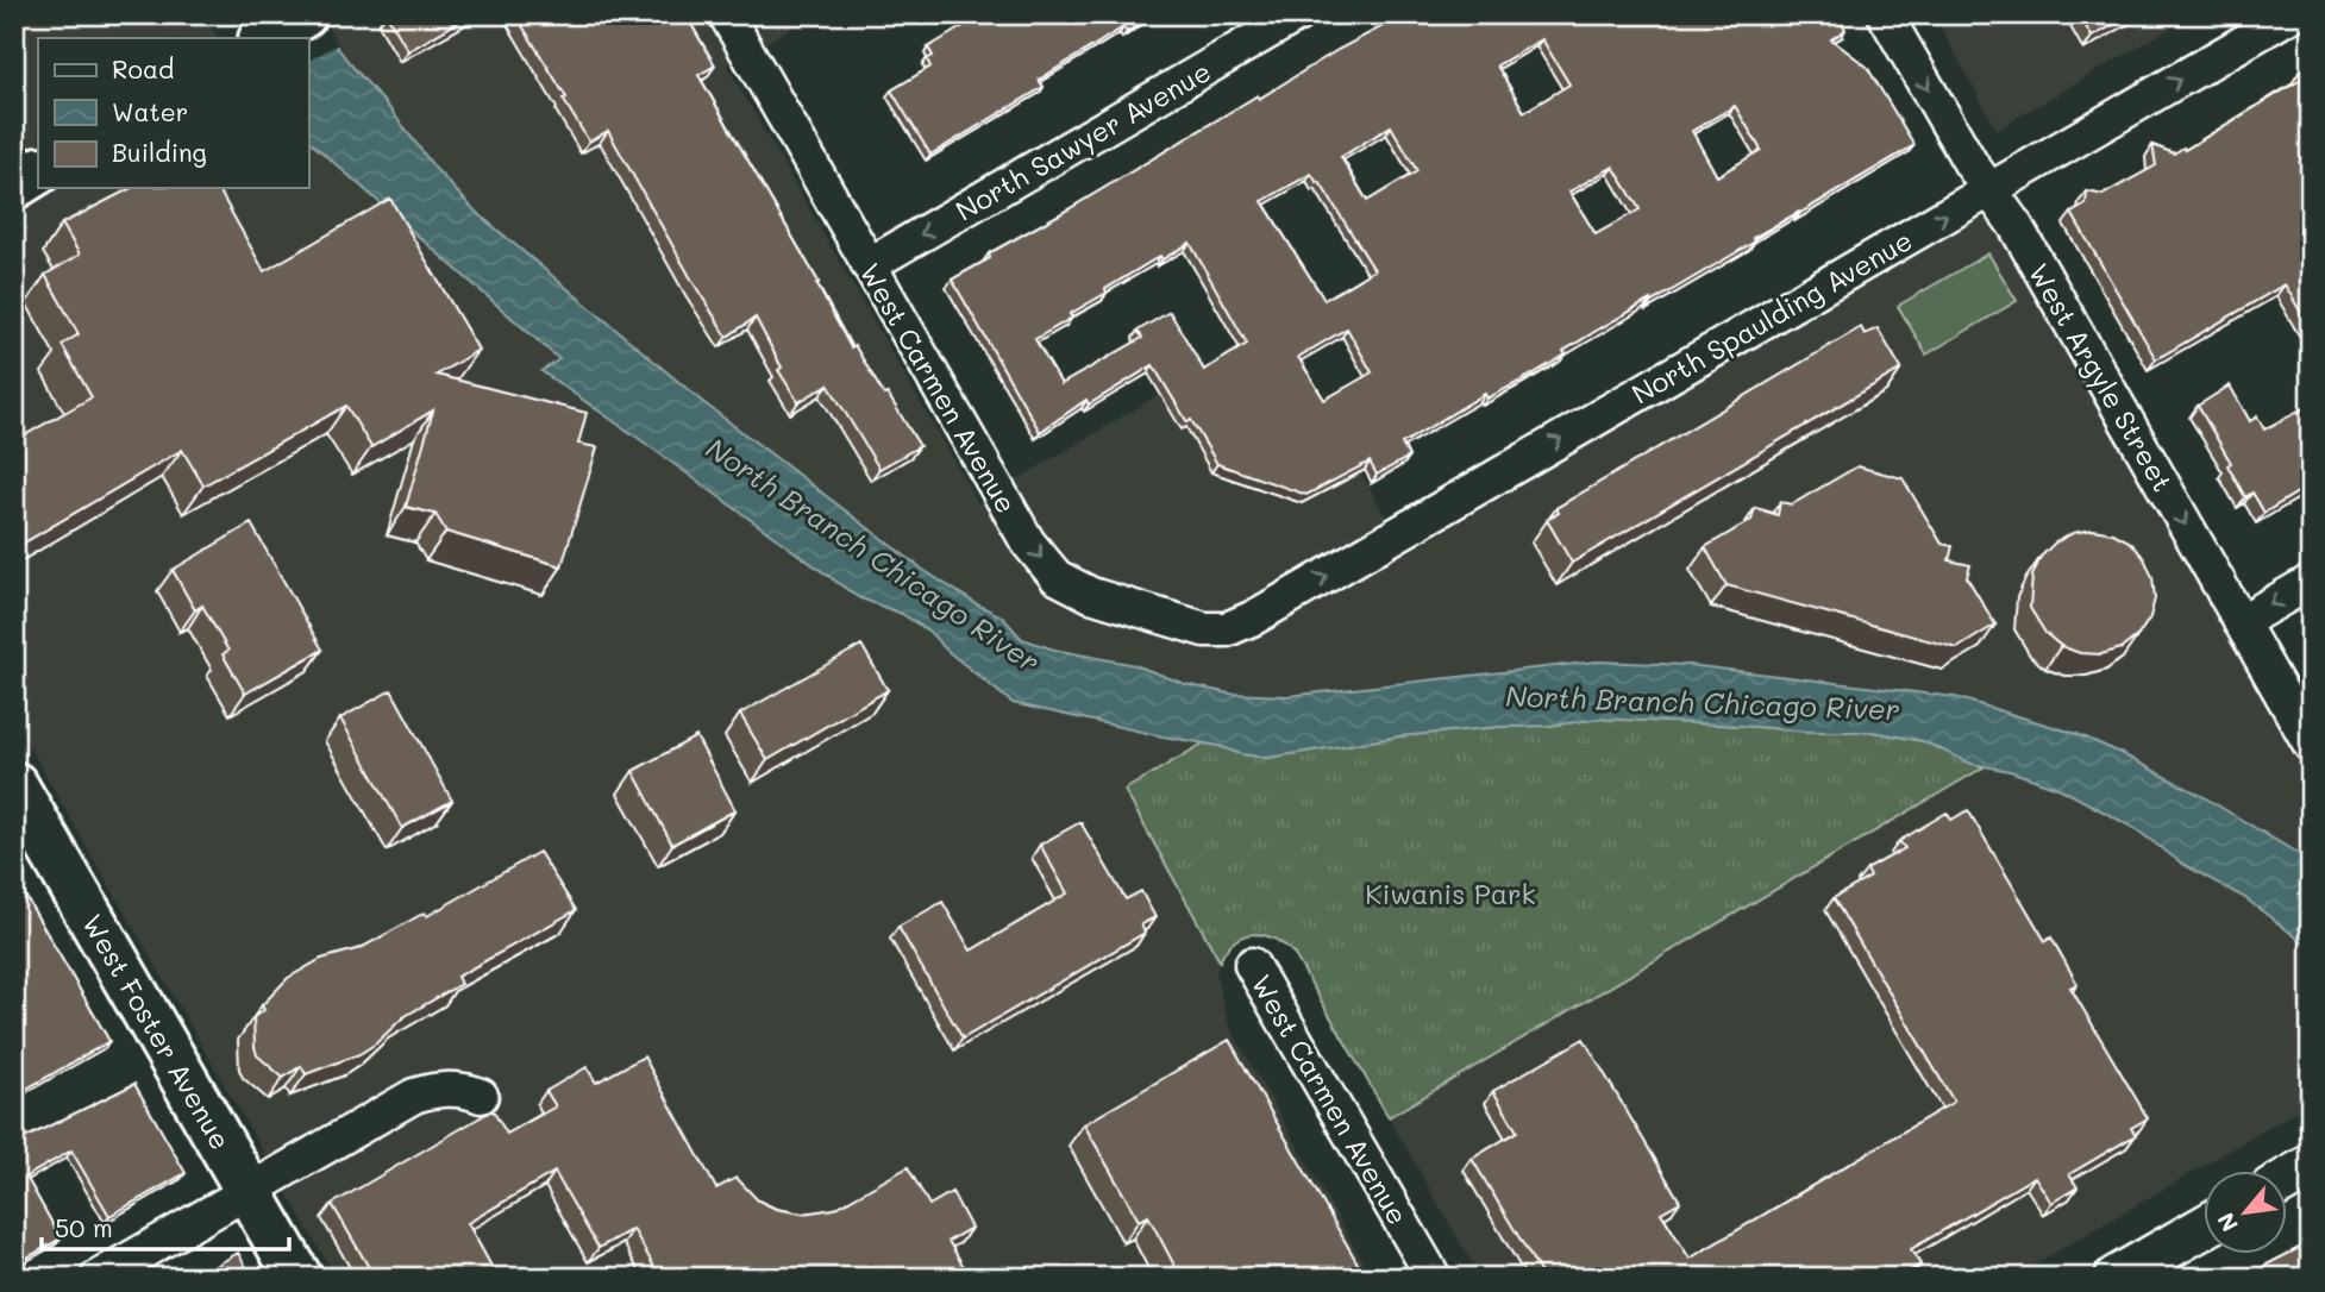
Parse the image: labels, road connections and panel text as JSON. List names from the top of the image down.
{
  "streets": {
    "main road": ["West Foster Avenue"],
    "street": [
      "North Sawyer Avenue",
      "North Spaulding Avenue",
      "West Argyle Street",
      "West Carmen Avenue"
    ]
  },
  "crossings": [
    ["North Sawyer Avenue", "West Carmen Avenue"],
    ["North Spaulding Avenue", "West Argyle Street"],
    ["North Spaulding Avenue", "West Carmen Avenue"]
  ],
  "one_way": [
    "North Sawyer Avenue",
    "North Spaulding Avenue",
    "West Argyle Street",
    "West Carmen Avenue"
  ],
  "water": ["North Branch Chicago River"],
  "parks": ["Kiwanis Park"],
  "legend": ["Road", "Water", "Building"],
  "scale_bar": "50 m",
  "north": "bottom left"
}
